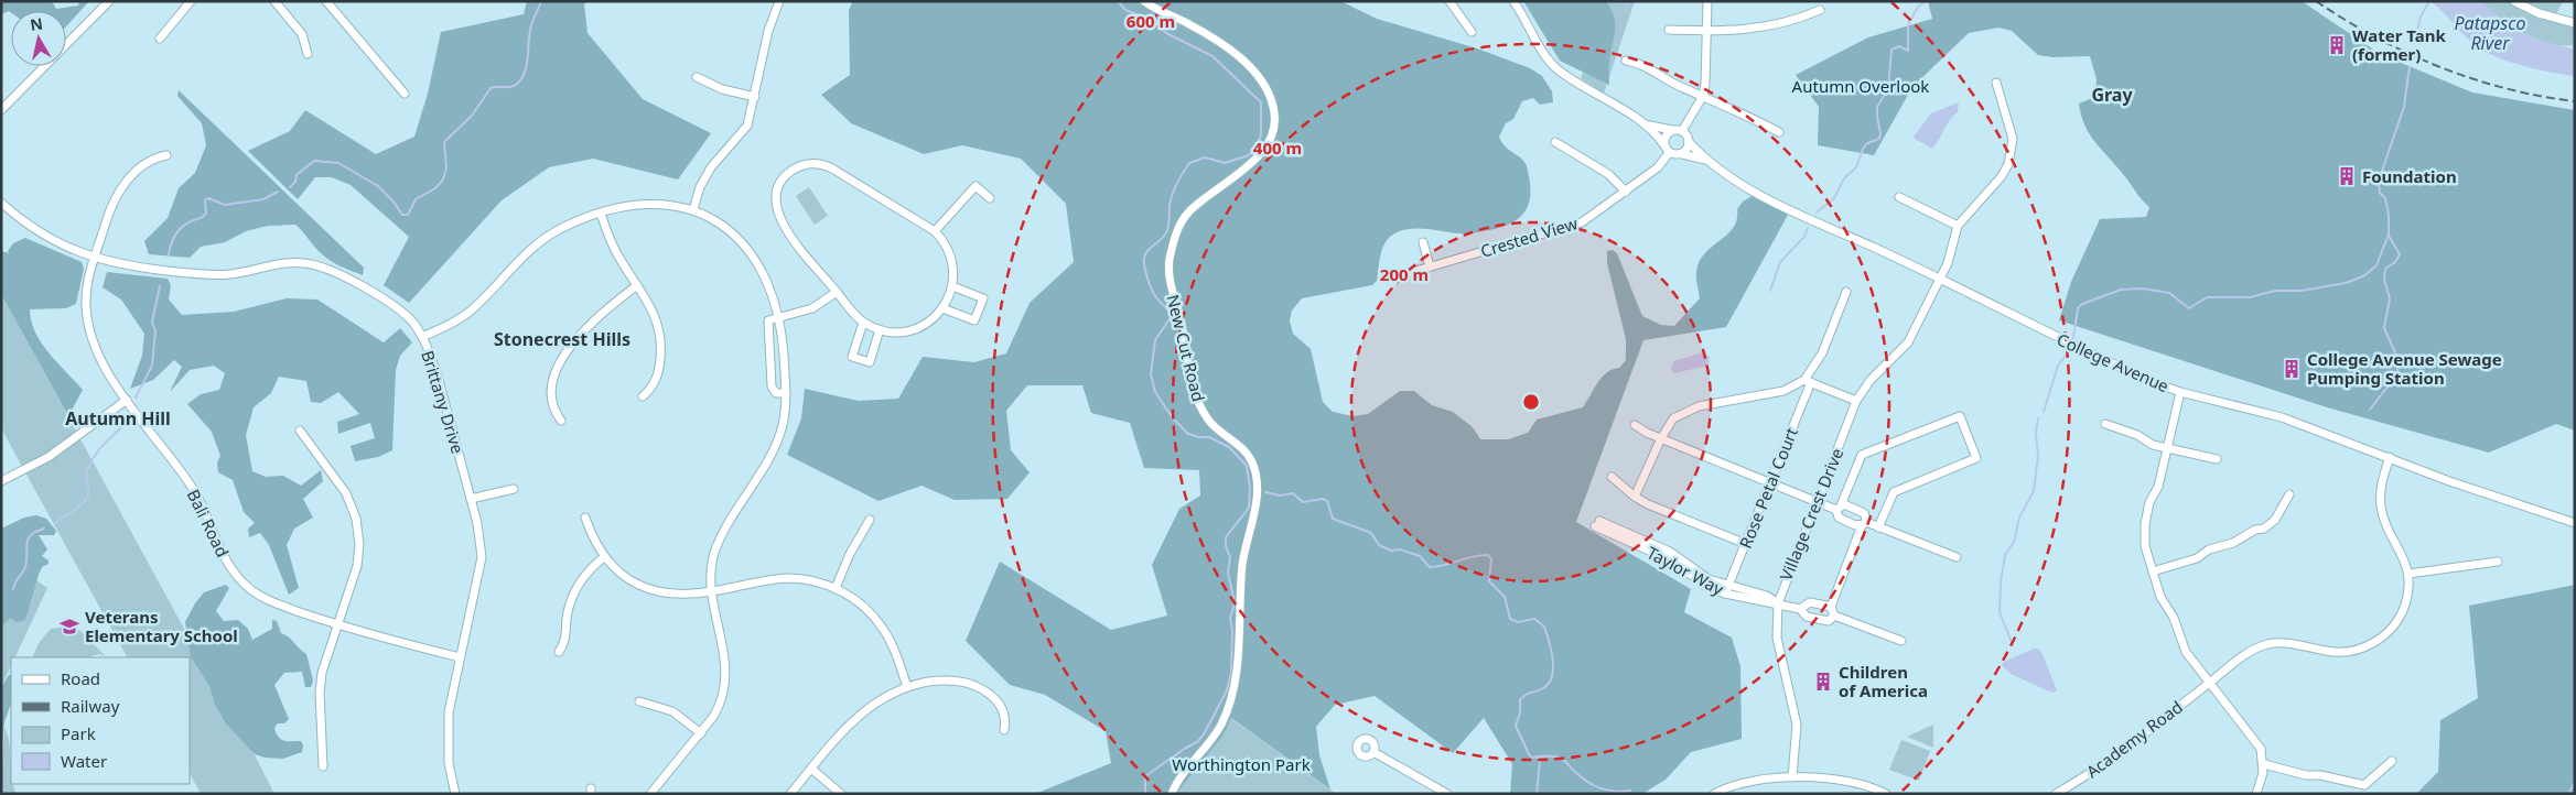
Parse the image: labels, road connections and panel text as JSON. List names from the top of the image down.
{
  "streets": {
    "street": [
      "Crested View",
      "New Cut Road",
      "College Avenue",
      "Brittany Drive",
      "Rose Petal Court",
      "Village Crest Drive",
      "Bali Road",
      "Taylor Way",
      "Academy Road"
    ]
  },
  "crossings": [
    ["Crested View", "College Avenue"],
    ["College Avenue", "Village Crest Drive"],
    ["Brittany Drive", "Bali Road"],
    ["Rose Petal Court", "Taylor Way"],
    ["Village Crest Drive", "Taylor Way"]
  ],
  "districts": ["Gray", "Stonecrest Hills", "Autumn Hill"],
  "water": ["Patapsco River"],
  "parks": ["Autumn Overlook", "Worthington Park"],
  "places": {
    "building": [
      "Water Tank (former)",
      "Foundation",
      "College Avenue Sewage Pumping Station",
      "Children of America"
    ],
    "school or university": ["Veterans Elementary School"]
  },
  "legend": [
    "Road",
    "Railway",
    "Park",
    "Water"
  ],
  "north": "top",
  "rings": ["600 m", "400 m", "200 m"]
}
